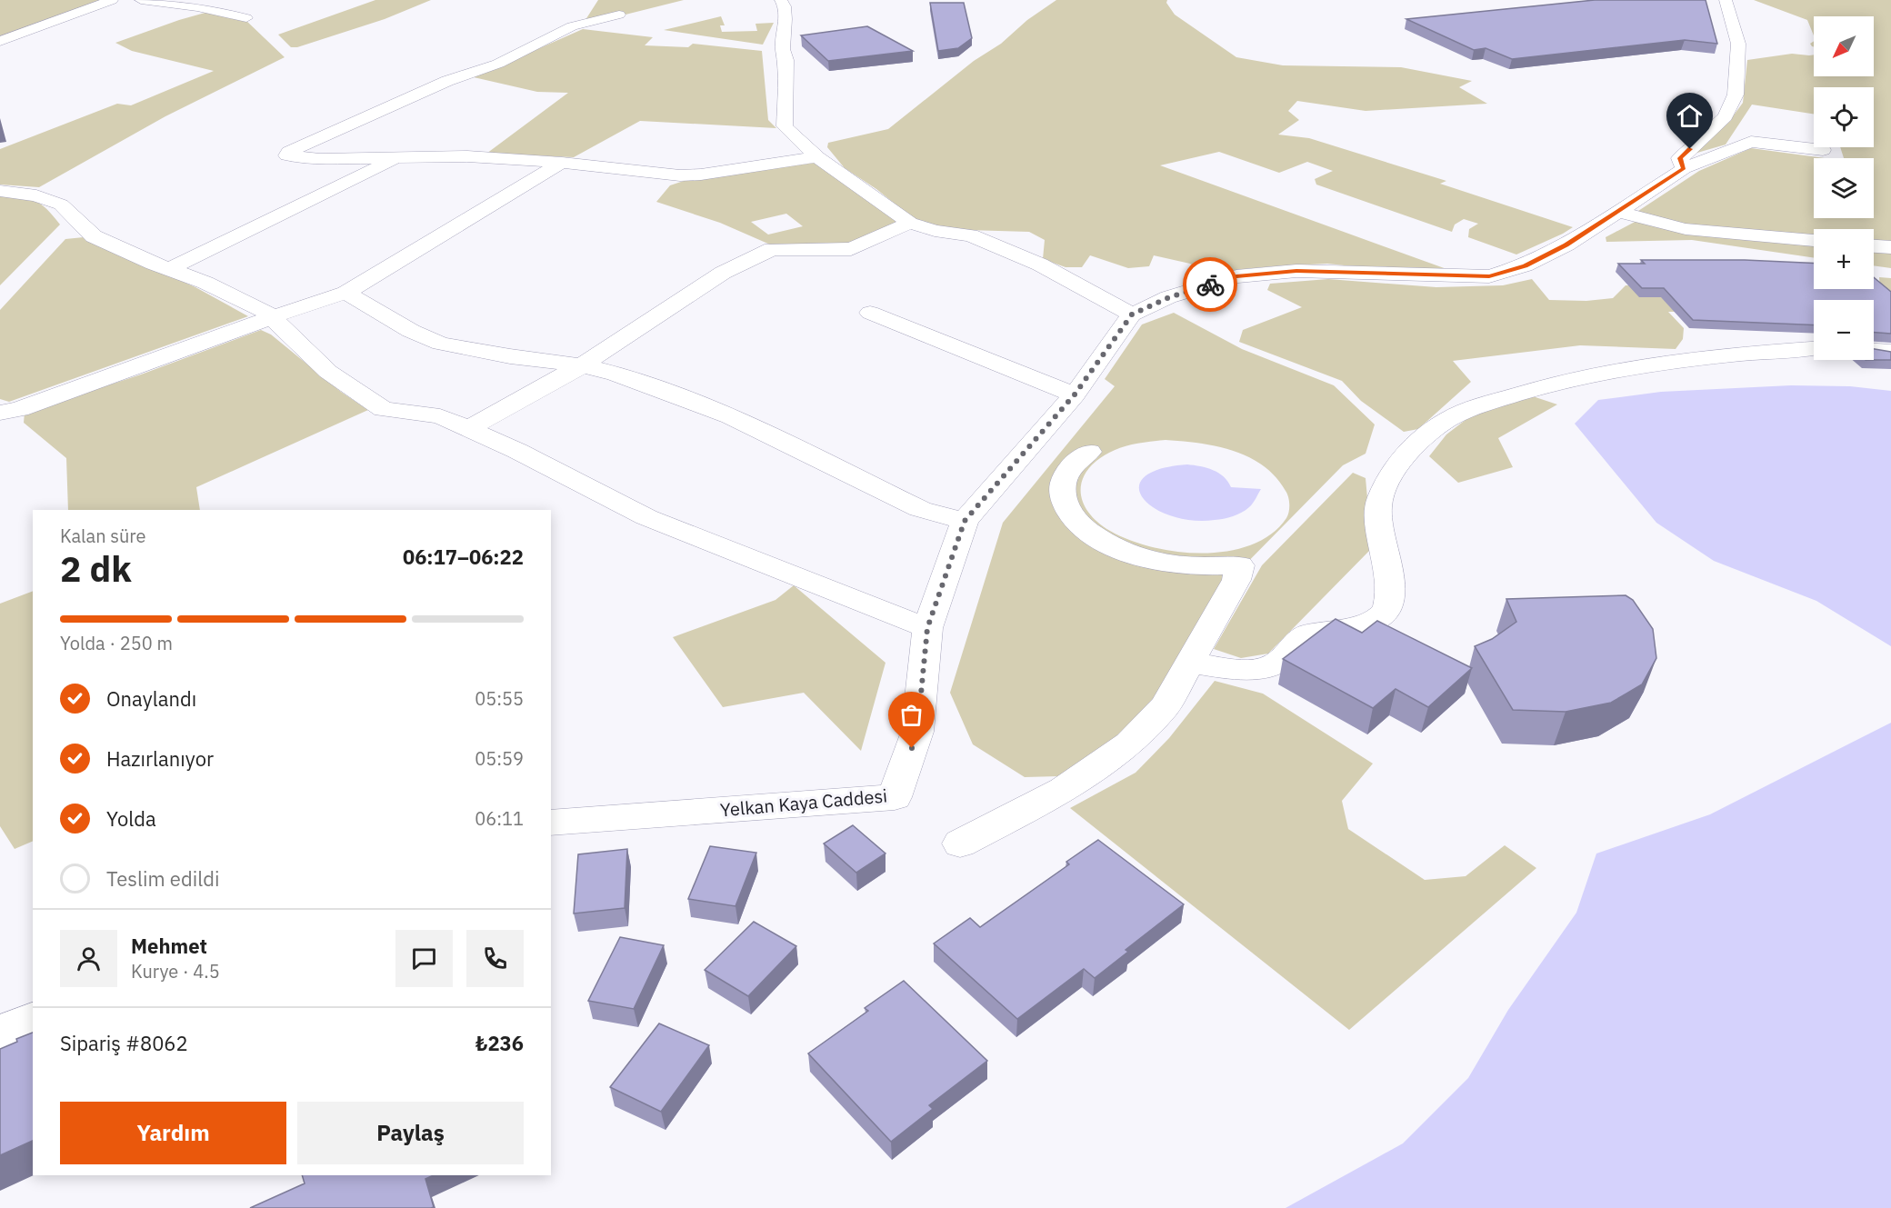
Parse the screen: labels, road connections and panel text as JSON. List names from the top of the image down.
{
  "streets": {
    "street": ["Yelkan Kaya Caddesi"]
  },
  "north": "bottom left",
  "page": {
    "map_buttons": ["+", "−"],
    "heading": ["2 dk", "Kalan süre", "06:17–06:22"],
    "panel": [
      "Mehmet",
      "Kurye · 4.5",
      "Sipariş #8062",
      "₺236"
    ],
    "bar": "Yolda · 250 m",
    "list": [
      ["Onaylandı", "05:55"],
      ["Hazırlanıyor", "05:59"],
      ["Yolda", "06:11"],
      "Teslim edildi"
    ],
    "buttons": ["Yardım", "Paylaş"]
  }
}
